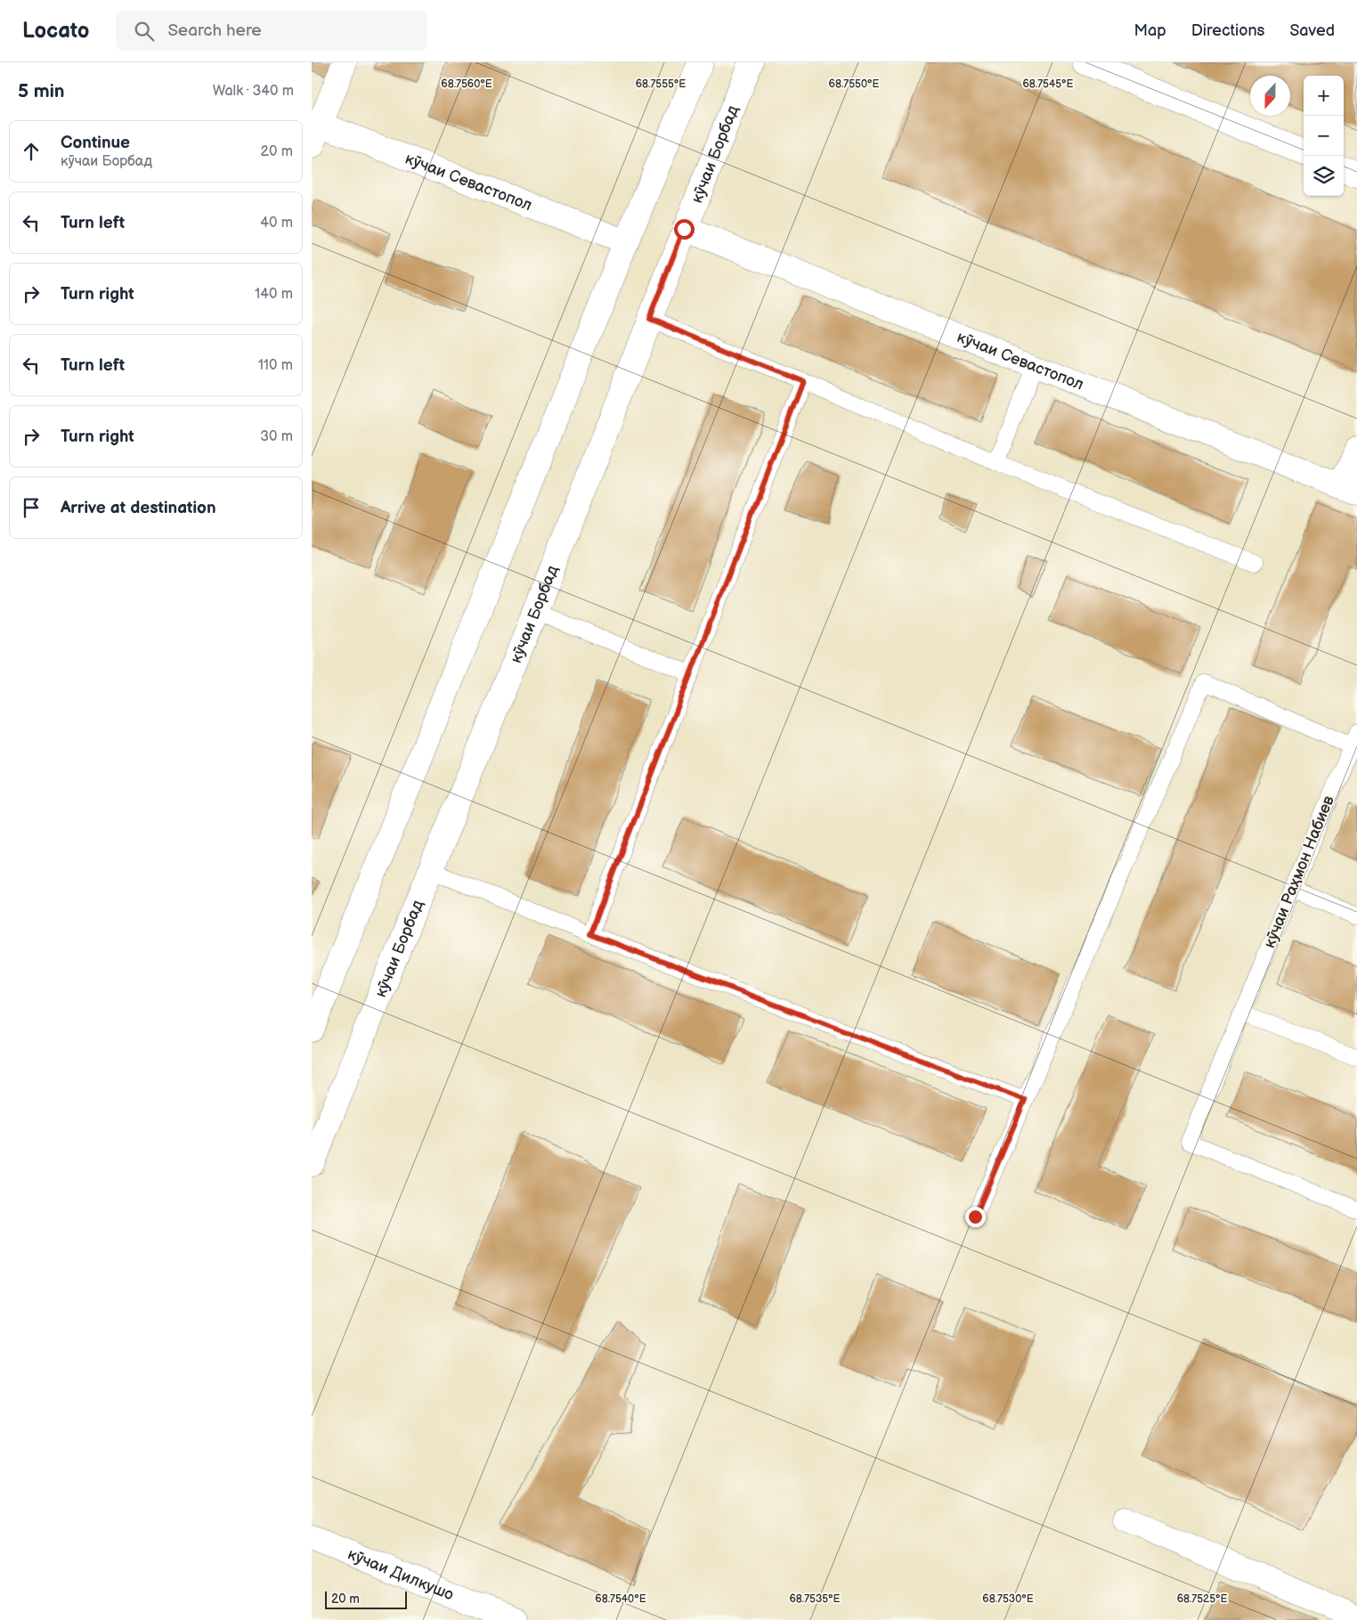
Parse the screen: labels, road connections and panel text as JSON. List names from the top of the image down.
{
  "streets": {
    "main road": ["кӯчаи Борбад", "кӯчаи Севастопол", "кӯчаи Дилкушо"],
    "lane": ["кӯчаи Раҳмон Набиев"]
  },
  "crossings": [
    ["кӯчаи Борбад", "кӯчаи Севастопол"]
  ],
  "scale_bar": "20 m",
  "north": "bottom",
  "page": {
    "header": "Locato",
    "search": "Search here",
    "nav": ["Map", "Directions", "Saved"],
    "heading": ["5 min", "Walk · 340 m"],
    "map_buttons": ["+", "−"],
    "list": [
      ["Continue", "кӯчаи Борбад", "20 m"],
      ["Turn left", "40 m"],
      ["Turn right", "140 m"],
      ["Turn left", "110 m"],
      ["Turn right", "30 m"],
      "Arrive at destination"
    ],
    "scale": "20 m"
  },
  "coordinates": [
    "68.7550°E",
    "68.7560°E",
    "68.7555°E",
    "68.7545°E",
    "68.7540°E",
    "68.7535°E",
    "68.7530°E",
    "68.7525°E"
  ]
}
